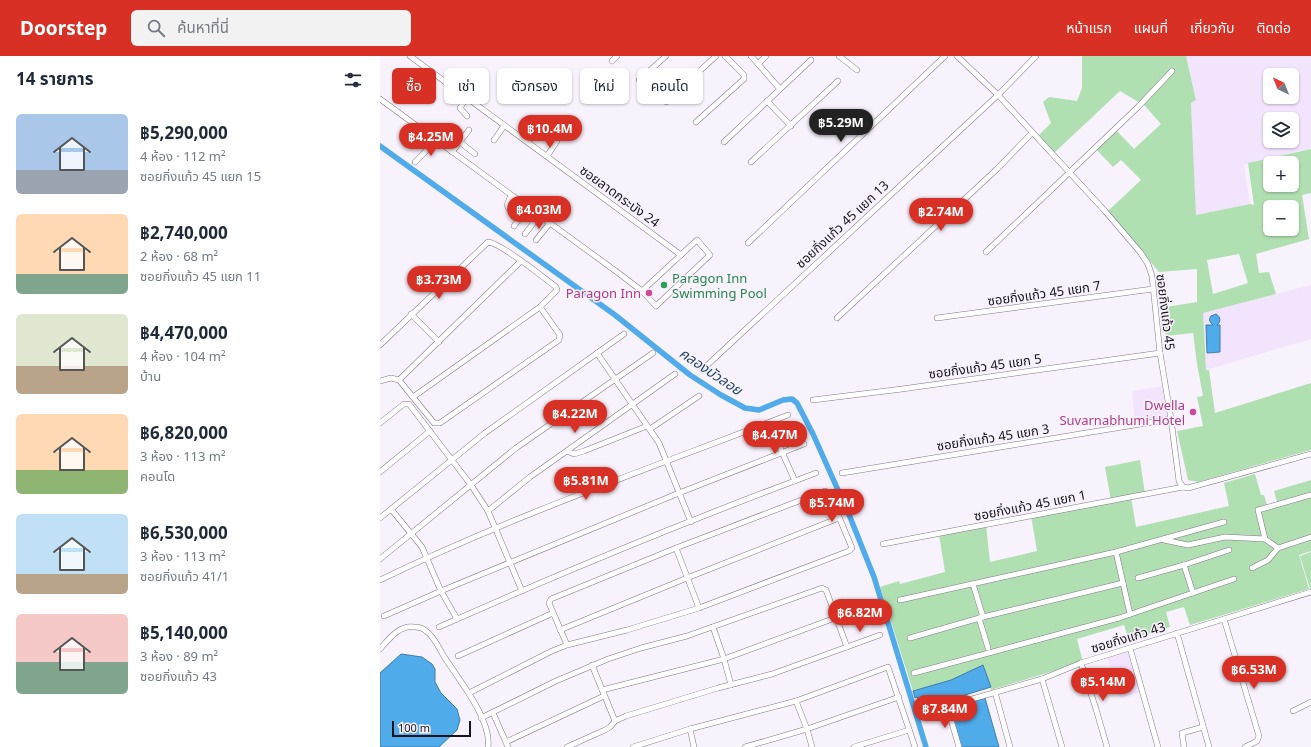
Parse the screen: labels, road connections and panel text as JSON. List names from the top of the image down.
{
  "streets": {
    "street": [
      "ซอยลาดกระบัง 24",
      "ซอยกิ่งแก้ว 45 แยก 13",
      "ซอยกิ่งแก้ว 45 แยก 7",
      "ซอยกิ่งแก้ว 45",
      "ซอยกิ่งแก้ว 45 แยก 5",
      "ซอยกิ่งแก้ว 45 แยก 3",
      "ซอยกิ่งแก้ว 45 แยก 1",
      "ซอยกิ่งแก้ว 43"
    ]
  },
  "crossings": [
    ["ซอยกิ่งแก้ว 45 แยก 13", "ซอยกิ่งแก้ว 45"],
    ["ซอยกิ่งแก้ว 45 แยก 7", "ซอยกิ่งแก้ว 45"],
    ["ซอยกิ่งแก้ว 45", "ซอยกิ่งแก้ว 45 แยก 5"],
    ["ซอยกิ่งแก้ว 45", "ซอยกิ่งแก้ว 45 แยก 3"],
    ["ซอยกิ่งแก้ว 45", "ซอยกิ่งแก้ว 45 แยก 1"]
  ],
  "water": ["คลองบัวลอย"],
  "places": ["Paragon Inn Swimming Pool", "Paragon Inn", "Dwella Suvarnabhumi Hotel"],
  "scale_bar": "100 m",
  "north": "top left",
  "page": {
    "header": "Doorstep",
    "search": "ค้นหาที่นี่",
    "nav": [
      "หน้าแรก",
      "แผนที่",
      "เกี่ยวกับ",
      "ติดต่อ"
    ],
    "heading": "14 รายการ",
    "map_buttons": ["+", "−"],
    "chip": [
      "ซื้อ",
      "เช่า",
      "ตัวกรอง",
      "ใหม่",
      "คอนโด"
    ],
    "list": [
      {
        "name": "฿5,290,000",
        "note": "4 ห้อง · 112 m² · ซอยกิ่งแก้ว 45 แยก 15"
      },
      {
        "name": "฿2,740,000",
        "note": "2 ห้อง · 68 m² · ซอยกิ่งแก้ว 45 แยก 11"
      },
      {
        "name": "฿4,470,000",
        "note": "4 ห้อง · 104 m² · บ้าน"
      },
      {
        "name": "฿6,820,000",
        "note": "3 ห้อง · 113 m² · คอนโด"
      },
      {
        "name": "฿6,530,000",
        "note": "3 ห้อง · 113 m² · ซอยกิ่งแก้ว 41/1"
      },
      {
        "name": "฿5,140,000",
        "note": "3 ห้อง · 89 m² · ซอยกิ่งแก้ว 43"
      }
    ],
    "price": [
      "฿5.29M",
      "฿10.4M",
      "฿4.25M",
      "฿4.03M",
      "฿2.74M",
      "฿3.73M",
      "฿4.22M",
      "฿4.47M",
      "฿5.81M",
      "฿5.74M",
      "฿6.82M",
      "฿6.53M",
      "฿5.14M",
      "฿7.84M"
    ],
    "scale": "100 m"
  }
}
